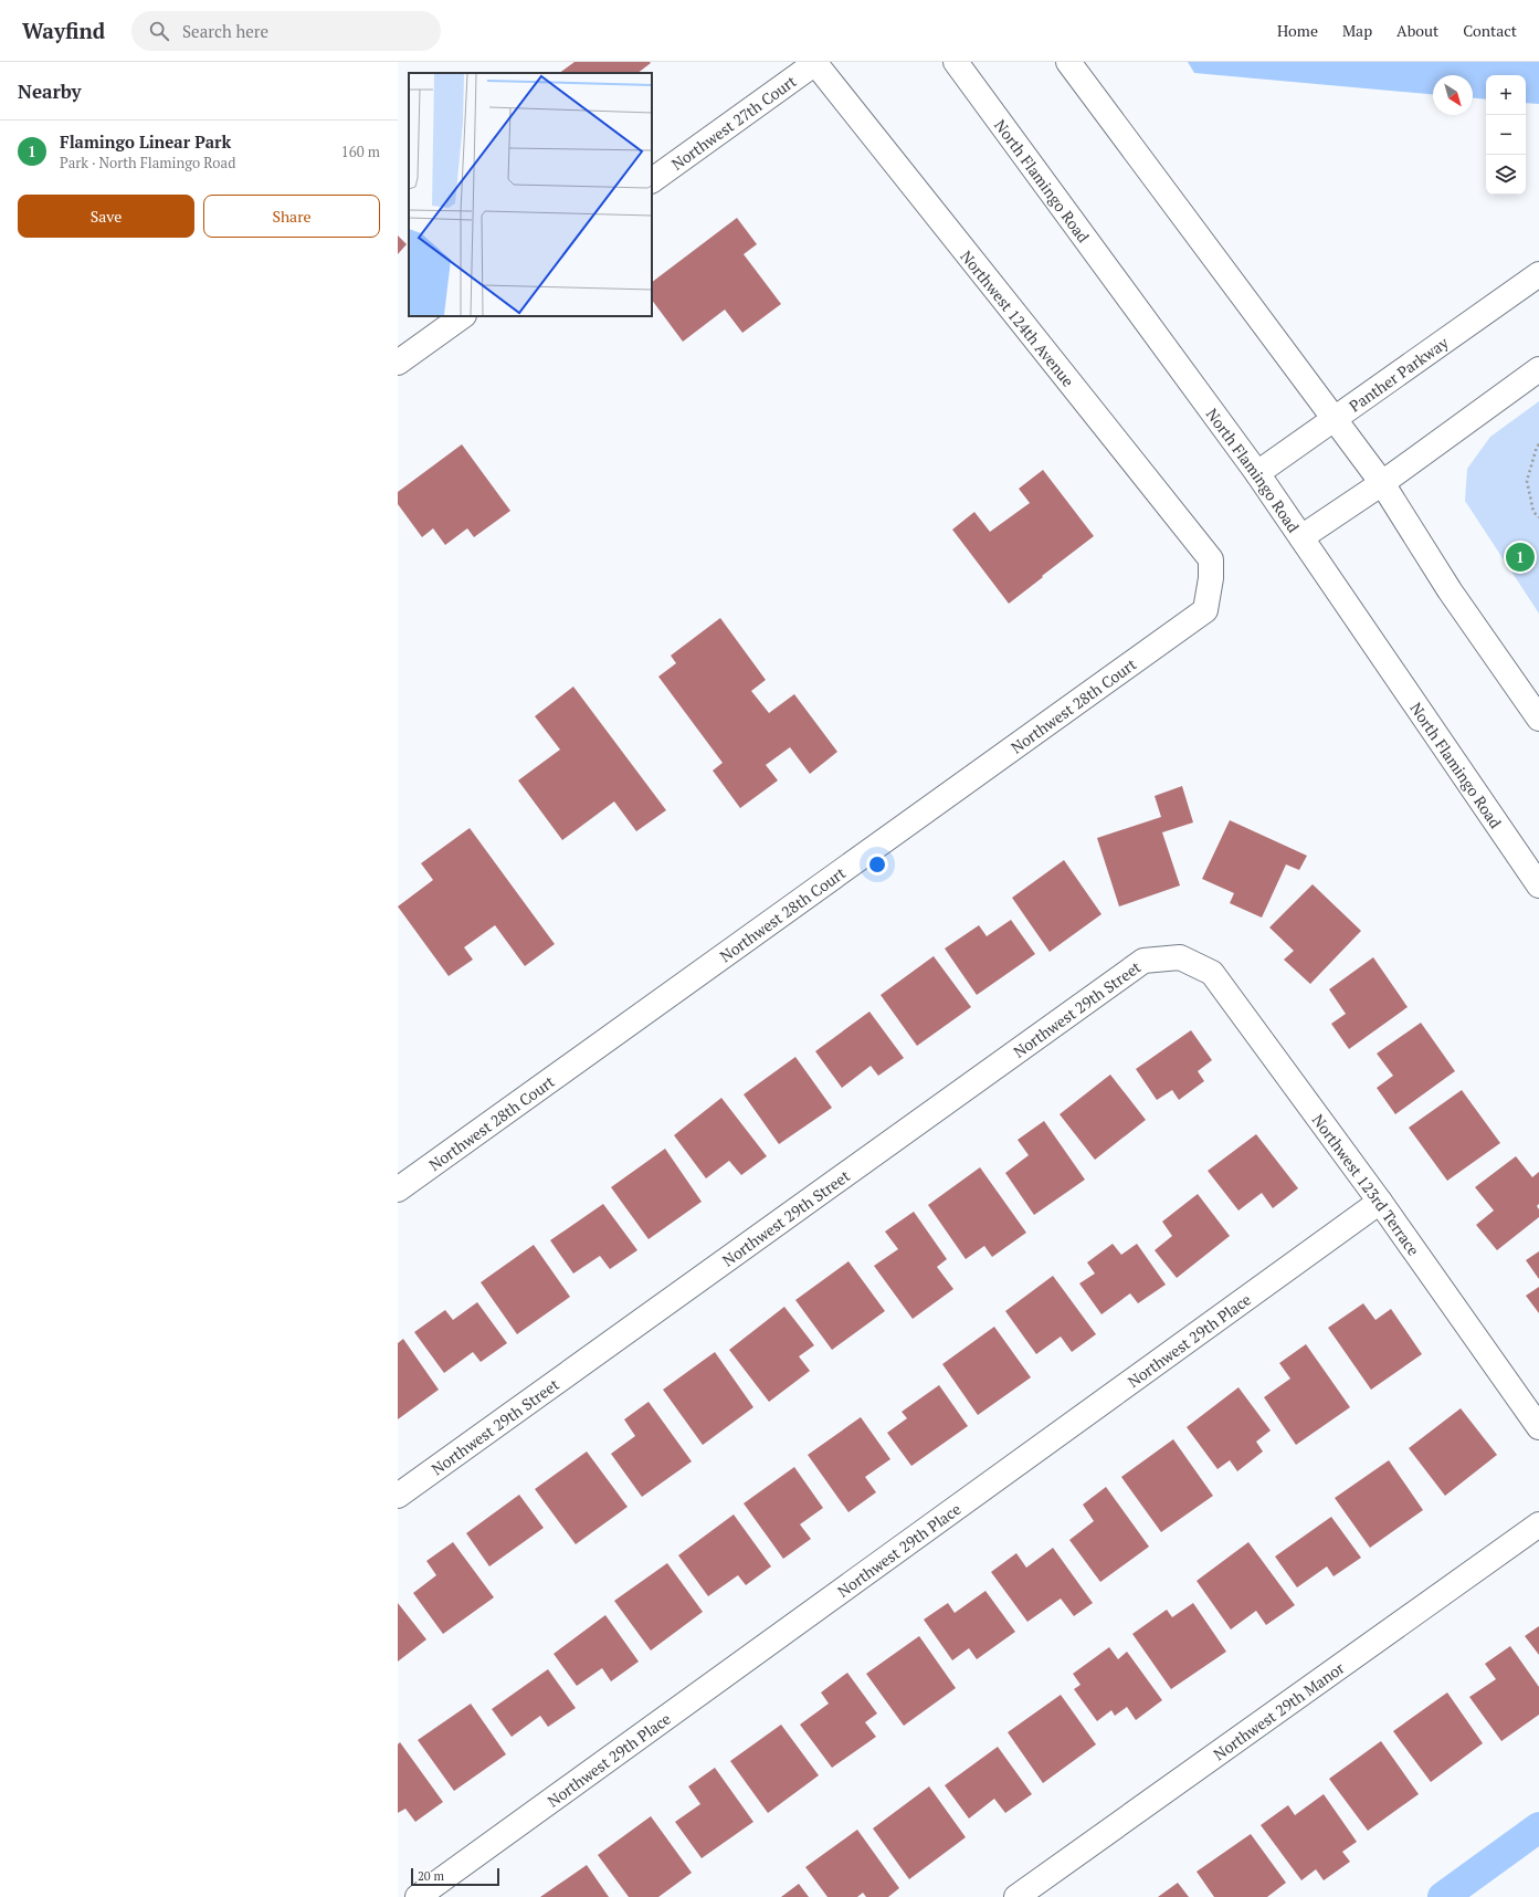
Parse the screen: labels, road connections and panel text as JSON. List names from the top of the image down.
{
  "streets": {
    "main road": [
      "Northwest 27th Court",
      "North Flamingo Road",
      "Northwest 124th Avenue",
      "Panther Parkway",
      "Northwest 28th Court",
      "Northwest 29th Street",
      "Northwest 123rd Terrace",
      "Northwest 29th Place",
      "Northwest 29th Manor"
    ]
  },
  "crossings": [
    ["Northwest 27th Court", "Northwest 124th Avenue"],
    ["North Flamingo Road", "Panther Parkway"],
    ["Northwest 124th Avenue", "Northwest 28th Court"],
    ["Northwest 29th Street", "Northwest 123rd Terrace"],
    ["Northwest 123rd Terrace", "Northwest 29th Place"]
  ],
  "scale_bar": "20 m",
  "north": "bottom right",
  "page": {
    "header": "Wayfind",
    "search": "Search here",
    "nav": [
      "Home",
      "Map",
      "About",
      "Contact"
    ],
    "heading": "Nearby",
    "map_buttons": ["+", "−"],
    "list": [
      {
        "mark": "1",
        "name": "Flamingo Linear Park",
        "note": "Park · North Flamingo Road",
        "value": "160 m"
      }
    ],
    "buttons": ["Save", "Share"],
    "pins": "1",
    "scale": "20 m"
  }
}
